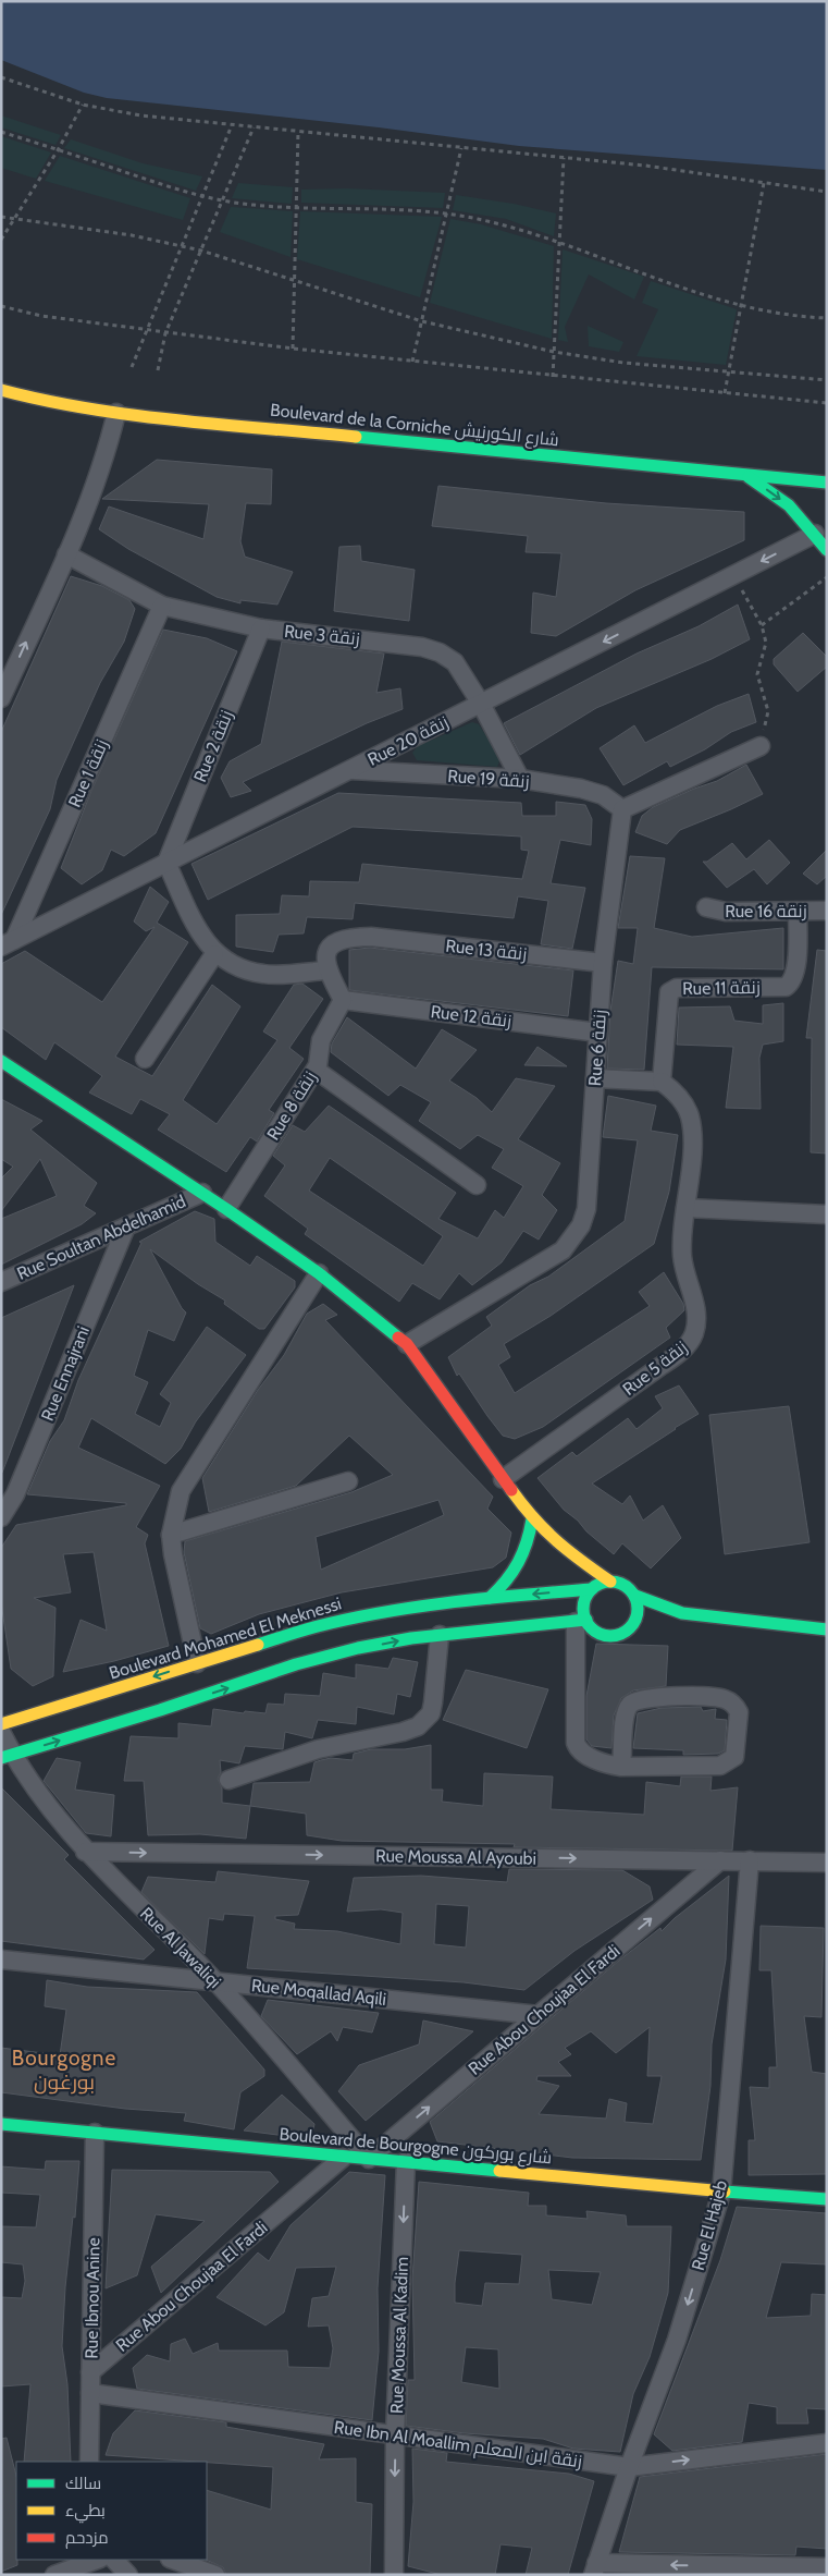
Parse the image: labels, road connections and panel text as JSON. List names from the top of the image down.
{
  "streets": {
    "main road": ["Boulevard de la Corniche شارع الكورنيش", "Boulevard Mohamed El Meknessi", "Boulevard de Bourgogne شارع بوركون"],
    "street": [
      "Rue 3 زنقة",
      "Rue 20 زنقة",
      "Rue 2 زنقة",
      "Rue 1 زنقة",
      "Rue 19 زنقة",
      "Rue 16 زنقة",
      "Rue 13 زنقة",
      "Rue 11 زنقة",
      "Rue 12 زنقة",
      "Rue 6 زنقة",
      "Rue 8 زنقة",
      "Rue Soultan Abdelhamid",
      "Rue 5 زنقة",
      "Rue Ennajrani",
      "Rue Moussa Al Ayoubi",
      "Rue Al Jawaliqi",
      "Rue Moqallad Aqili",
      "Rue Abou Choujaa El Fardi",
      "Rue El Hajeb",
      "Rue Ibnou Anine",
      "Rue Moussa Al Kadim",
      "Rue Ibn Al Moallim زنقة ابن المعلم"
    ]
  },
  "crossings": [
    ["Rue 3 زنقة", "Rue 20 زنقة"],
    ["Rue 3 زنقة", "Rue 2 زنقة"],
    ["Rue 3 زنقة", "Rue 1 زنقة"],
    ["Rue 3 زنقة", "Rue 19 زنقة"],
    ["Rue 20 زنقة", "Rue 2 زنقة"],
    ["Rue 20 زنقة", "Rue 1 زنقة"],
    ["Rue 20 زنقة", "Rue 19 زنقة"],
    ["Rue 19 زنقة", "Rue 6 زنقة"],
    ["Rue 16 زنقة", "Rue 11 زنقة"],
    ["Rue 13 زنقة", "Rue 6 زنقة"],
    ["Rue 11 زنقة", "Rue 5 زنقة"],
    ["Rue 12 زنقة", "Rue 6 زنقة"],
    ["Rue 12 زنقة", "Rue 8 زنقة"],
    ["Rue Soultan Abdelhamid", "Rue Ennajrani"],
    ["Rue Moussa Al Ayoubi", "Rue Al Jawaliqi"],
    ["Rue Moussa Al Ayoubi", "Rue Abou Choujaa El Fardi"],
    ["Rue Moussa Al Ayoubi", "Rue El Hajeb"],
    ["Rue Al Jawaliqi", "Rue Moqallad Aqili"],
    ["Rue Al Jawaliqi", "Rue Abou Choujaa El Fardi"],
    ["Rue Al Jawaliqi", "Boulevard de Bourgogne شارع بوركون"],
    ["Rue Moqallad Aqili", "Rue Abou Choujaa El Fardi"],
    ["Rue Abou Choujaa El Fardi", "Boulevard de Bourgogne شارع بوركون"],
    ["Rue Abou Choujaa El Fardi", "Rue Ibnou Anine"],
    ["Boulevard de Bourgogne شارع بوركون", "Rue El Hajeb"],
    ["Boulevard de Bourgogne شارع بوركون", "Rue Ibnou Anine"],
    ["Boulevard de Bourgogne شارع بوركون", "Rue Moussa Al Kadim"],
    ["Rue El Hajeb", "Rue Ibn Al Moallim زنقة ابن المعلم"],
    ["Rue Ibnou Anine", "Rue Ibn Al Moallim زنقة ابن المعلم"],
    ["Rue Moussa Al Kadim", "Rue Ibn Al Moallim زنقة ابن المعلم"]
  ],
  "one_way": [
    "Rue 20 زنقة",
    "Rue Moussa Al Ayoubi",
    "Rue Abou Choujaa El Fardi",
    "Rue El Hajeb",
    "Rue Moussa Al Kadim"
  ],
  "districts": ["Bourgogne بورغون"],
  "legend": ["سالك", "بطيء", "مزدحم"]
}
